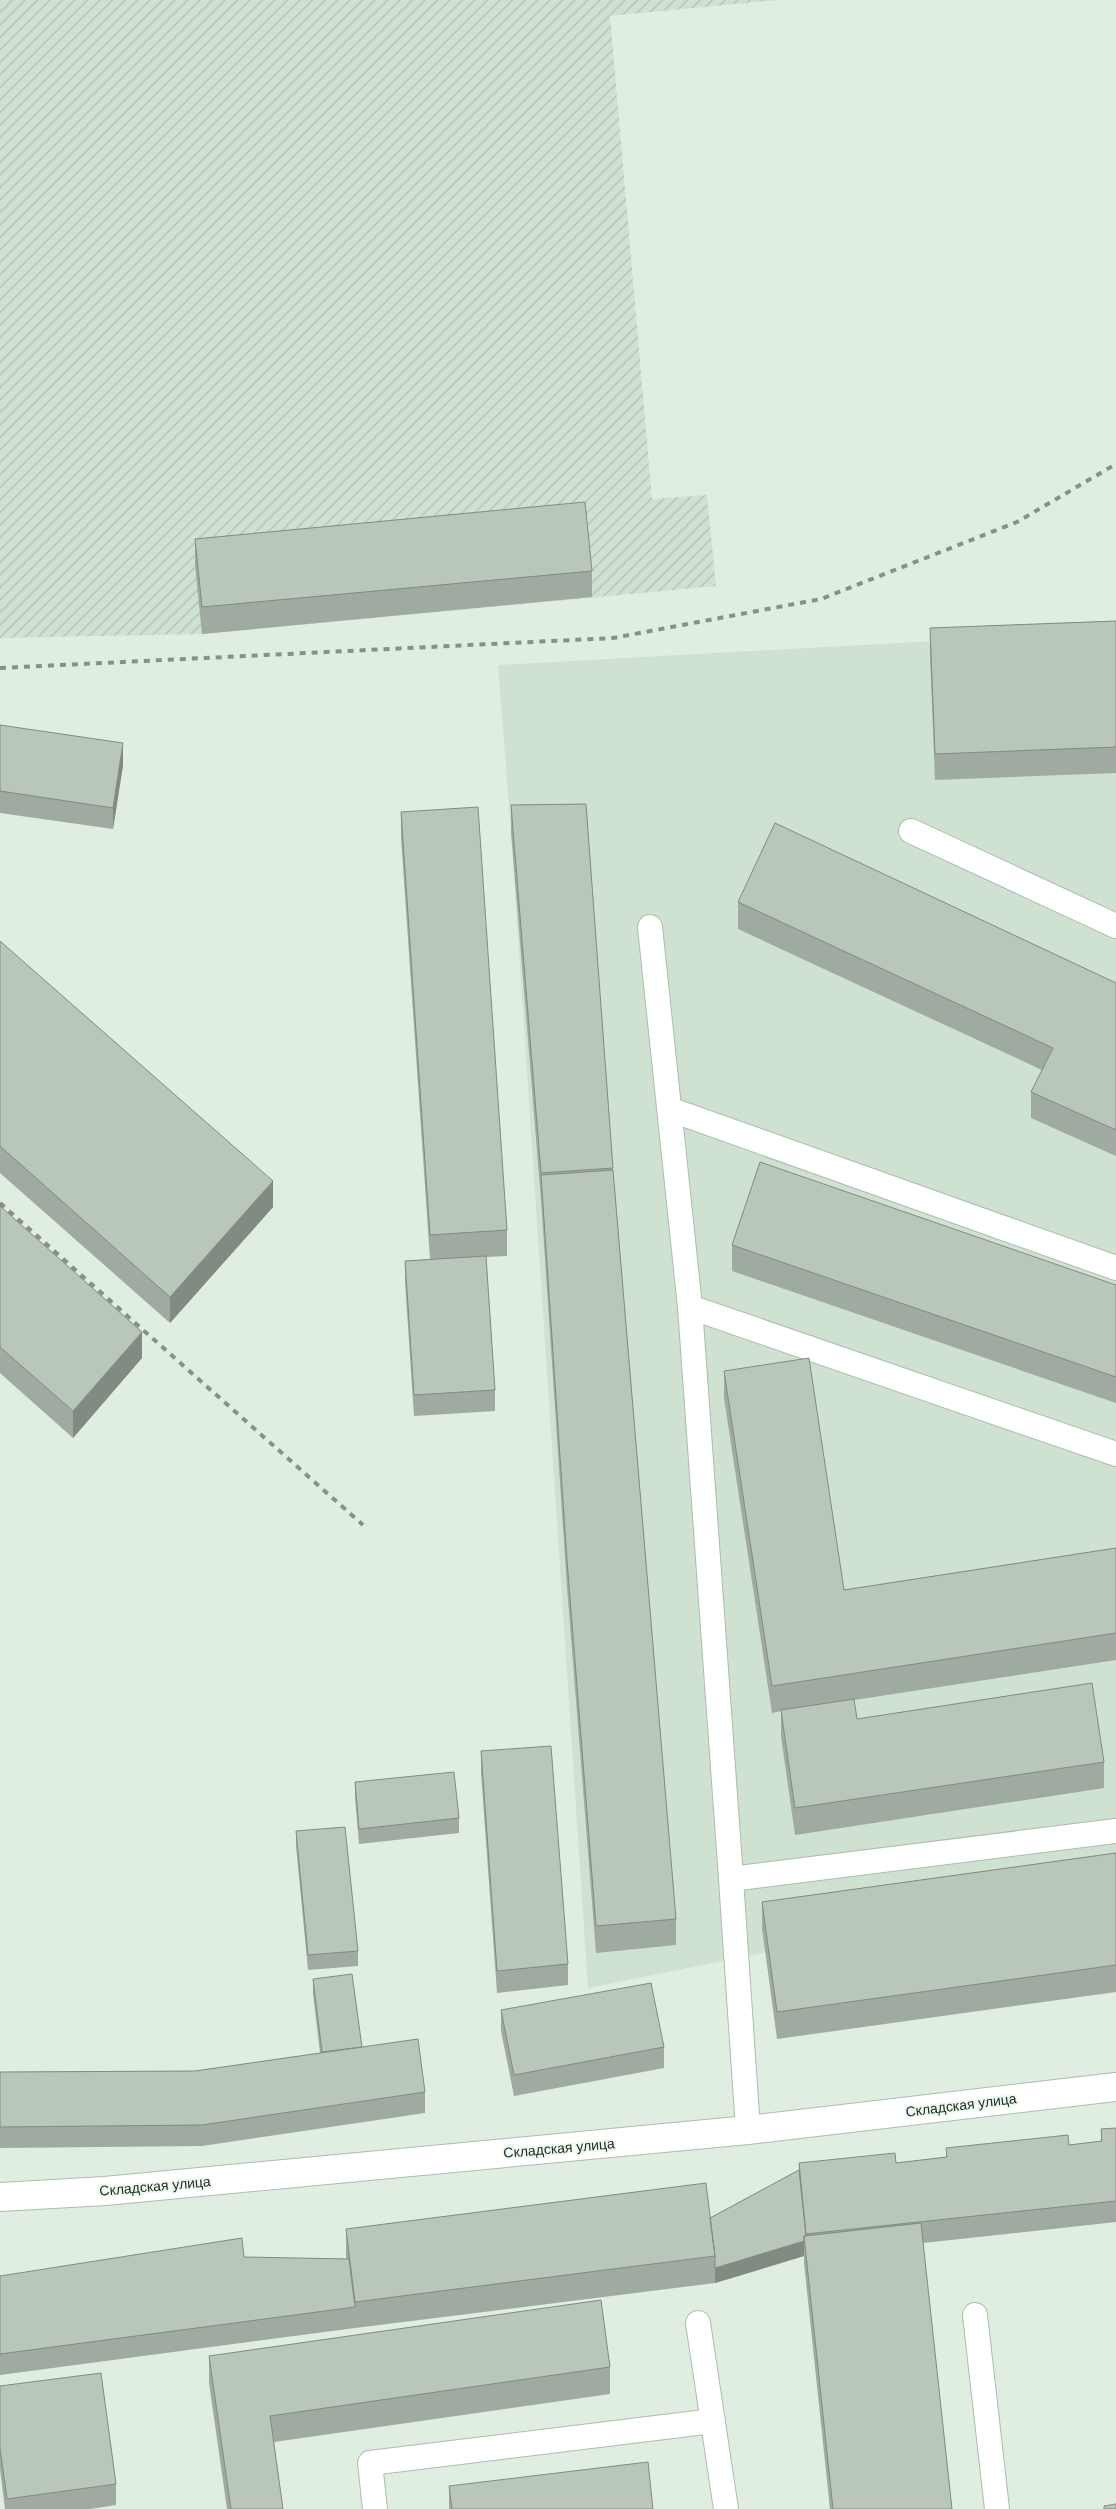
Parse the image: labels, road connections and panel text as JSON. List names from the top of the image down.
{
  "streets": {
    "street": ["Складская улица"]
  }
}
